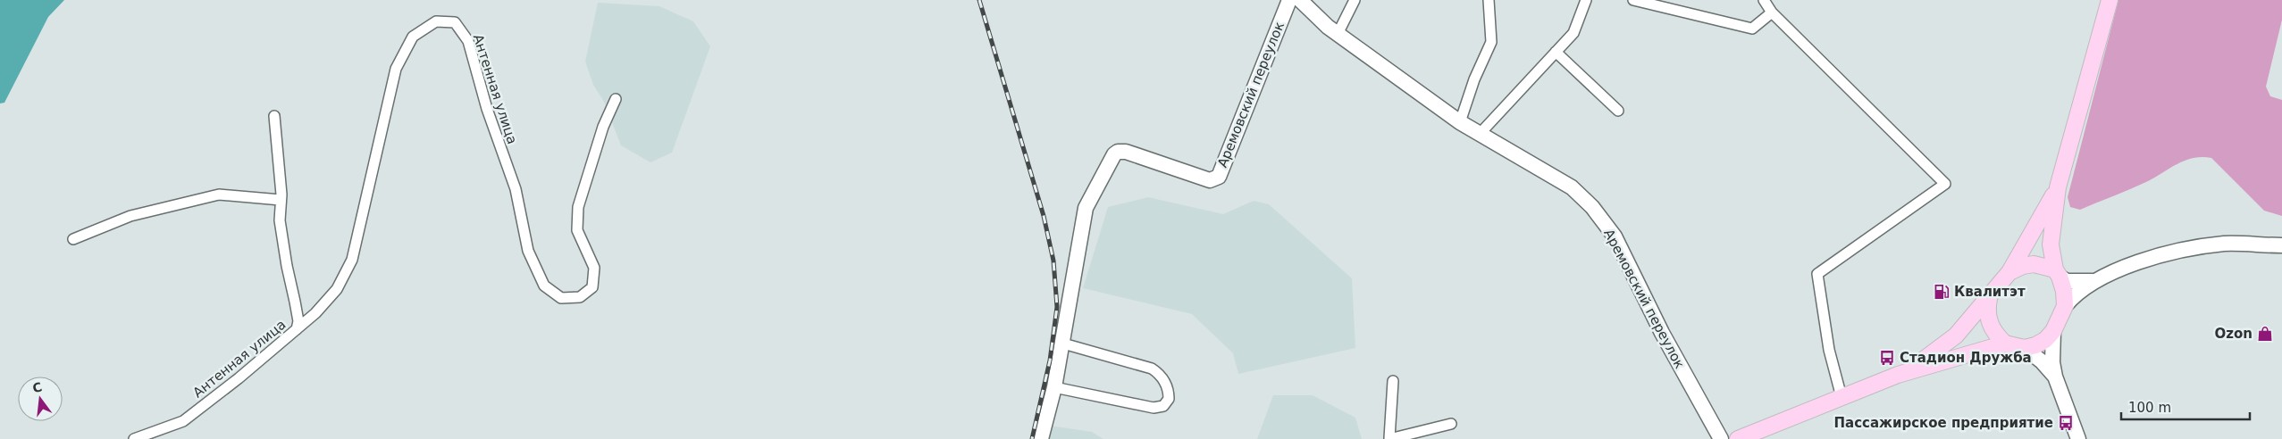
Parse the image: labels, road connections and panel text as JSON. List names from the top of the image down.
{
  "streets": {
    "street": ["Антенная улица", "Аремовский переулок"]
  },
  "places": {
    "fuel station": ["Квалитэт"],
    "shop": ["Ozon"],
    "bus stop": ["Стадион Дружба", "Пассажирское предприятие"]
  },
  "scale_bar": "100 m",
  "north": "top"
}
